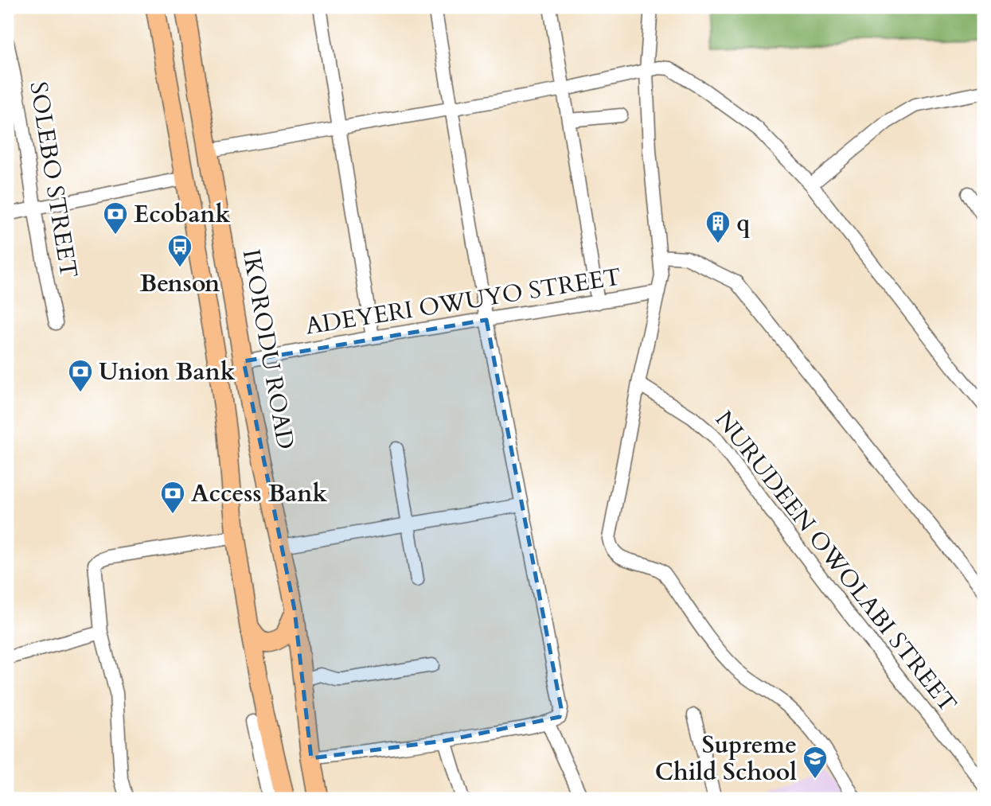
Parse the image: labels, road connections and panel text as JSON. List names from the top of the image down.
{
  "streets": {
    "highway": ["IKORODU ROAD"],
    "street": ["SOLEBO STREET", "ADEYERI OWUYO STREET", "NURUDEEN OWOLABI STREET"]
  },
  "crossings": [
    ["ADEYERI OWUYO STREET", "IKORODU ROAD"]
  ],
  "places": {
    "bank": ["Ecobank", "Union Bank", "Access Bank"],
    "building": ["q"],
    "bus stop": ["Benson"],
    "school or university": ["Supreme Child School"]
  }
}
